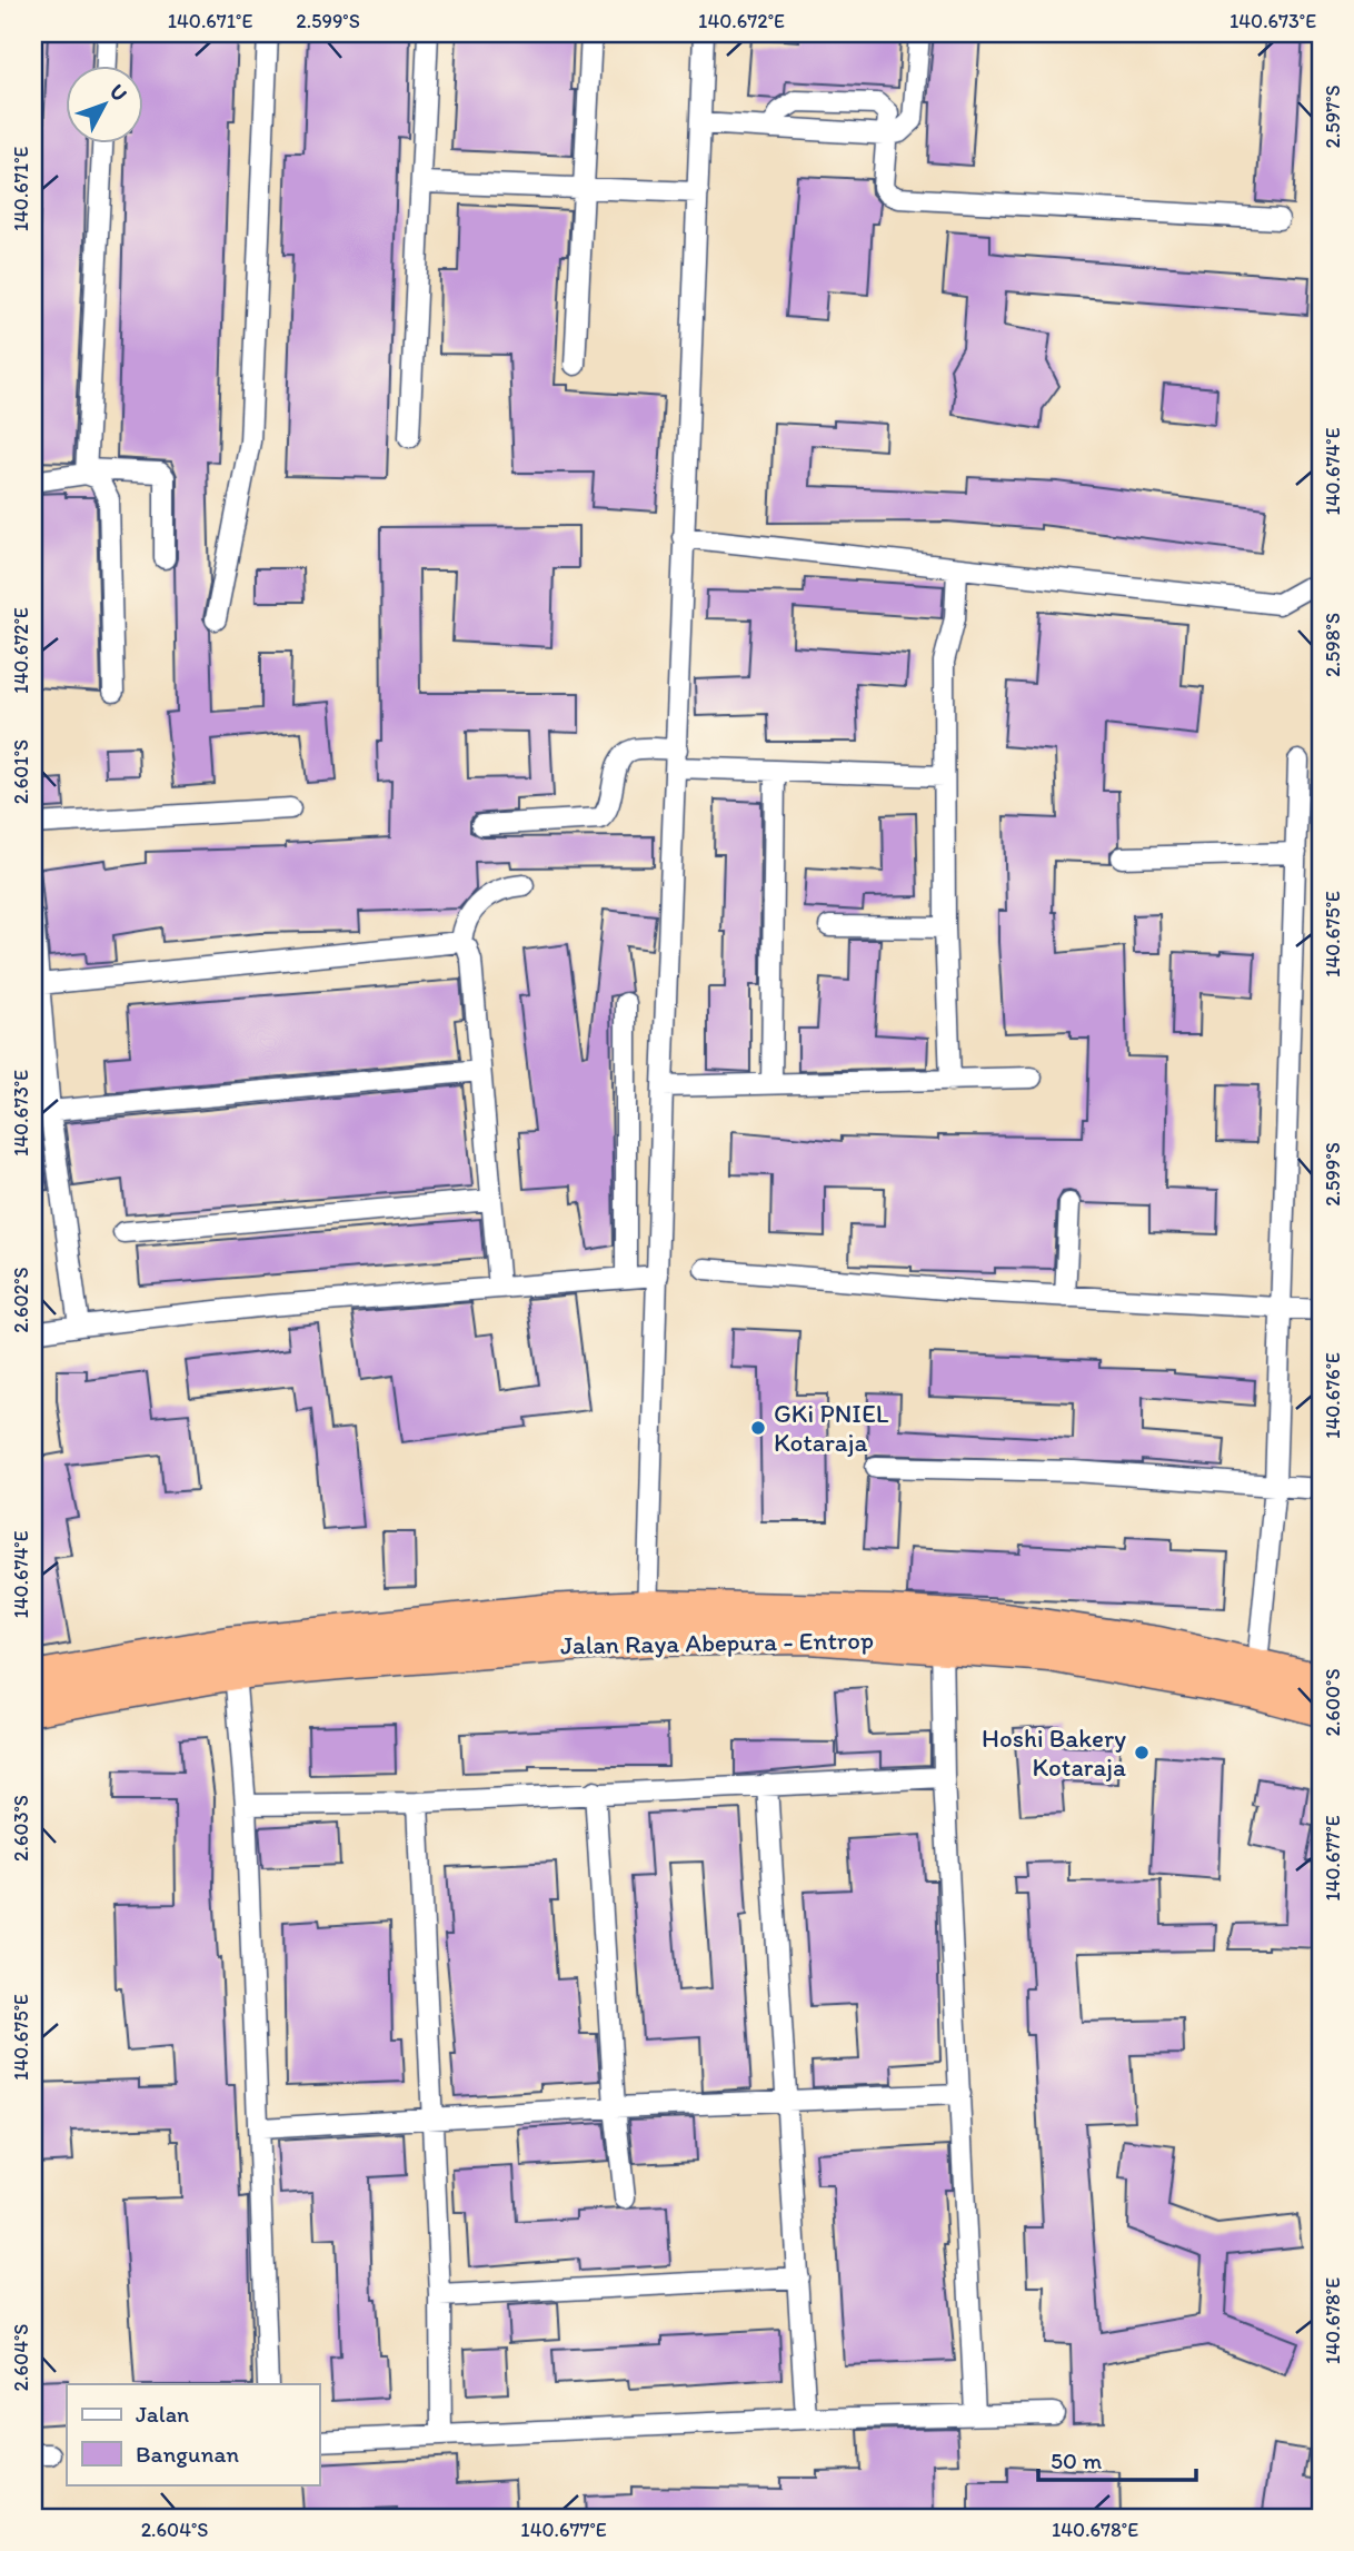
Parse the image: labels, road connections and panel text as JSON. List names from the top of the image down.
{
  "streets": {
    "highway": ["Jalan Raya Abepura - Entrop"]
  },
  "places": ["GKi PNIEL Kotaraja", "Hoshi Bakery Kotaraja"],
  "legend": ["Jalan", "Bangunan"],
  "scale_bar": "50 m",
  "north": "top right",
  "coordinates": [
    "140.671°E",
    "2.599°S",
    "140.672°E",
    "140.673°E",
    "2.597°S",
    "140.674°E",
    "2.598°S",
    "2.601°S",
    "140.675°E",
    "2.602°S",
    "140.676°E",
    "2.600°S",
    "2.603°S",
    "140.677°E",
    "140.678°E",
    "2.604°S"
  ]
}
